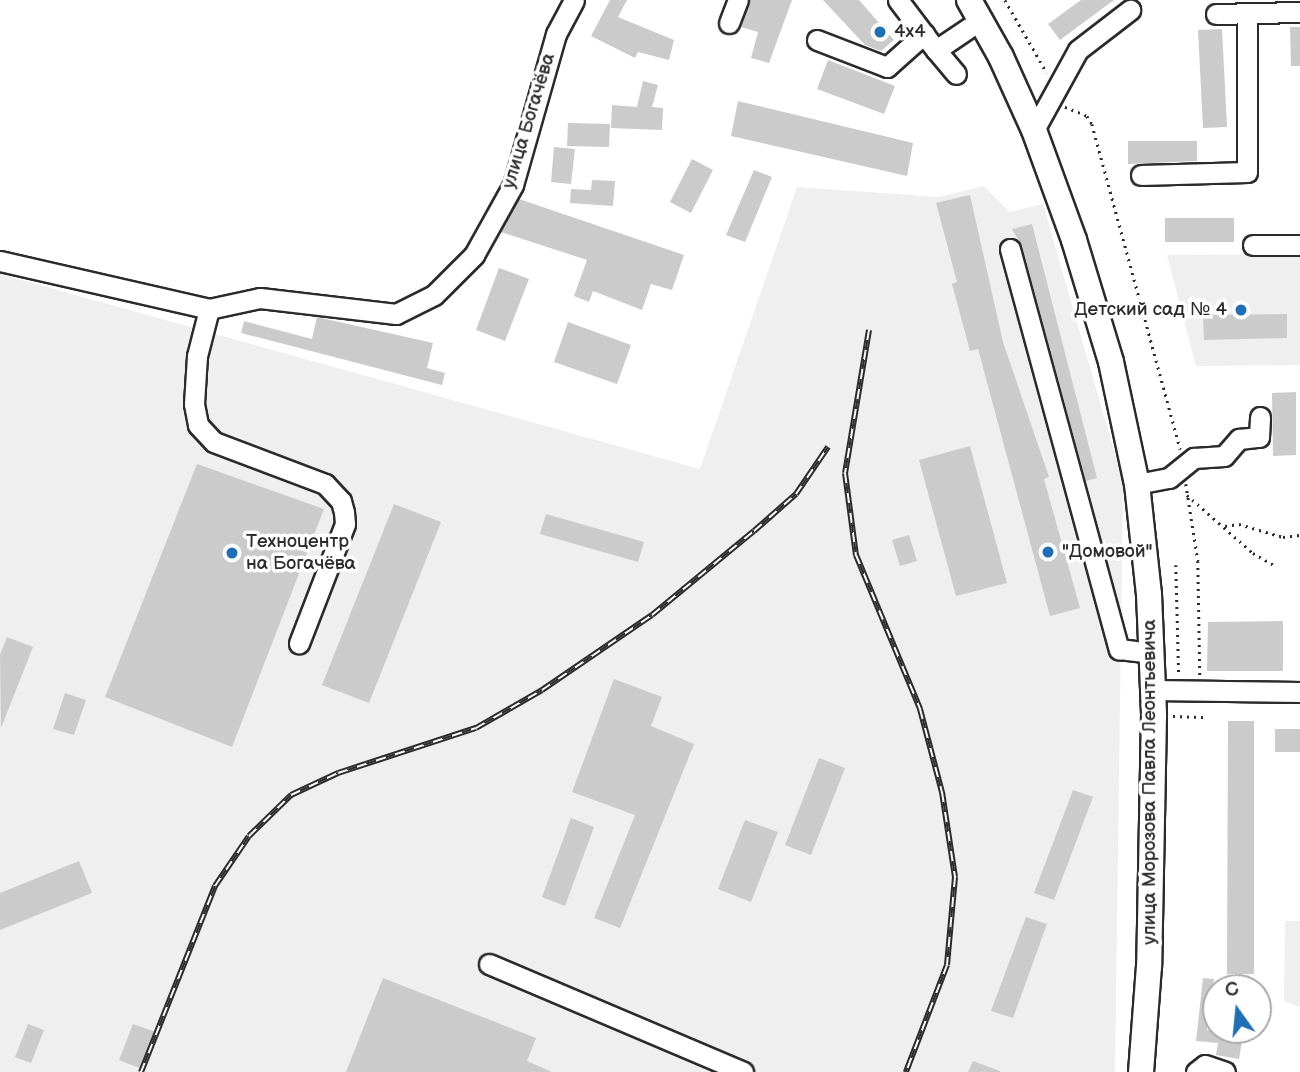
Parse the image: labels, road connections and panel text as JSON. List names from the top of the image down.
{
  "streets": {
    "main road": ["улица Морозова Павла Леонтьевича"],
    "street": ["улица Богачёва"]
  },
  "places": [
    "4х4",
    "Детский сад № 4",
    "\"Домовой\"",
    "Техноцентр на Богачёва"
  ],
  "north": "top"
}
